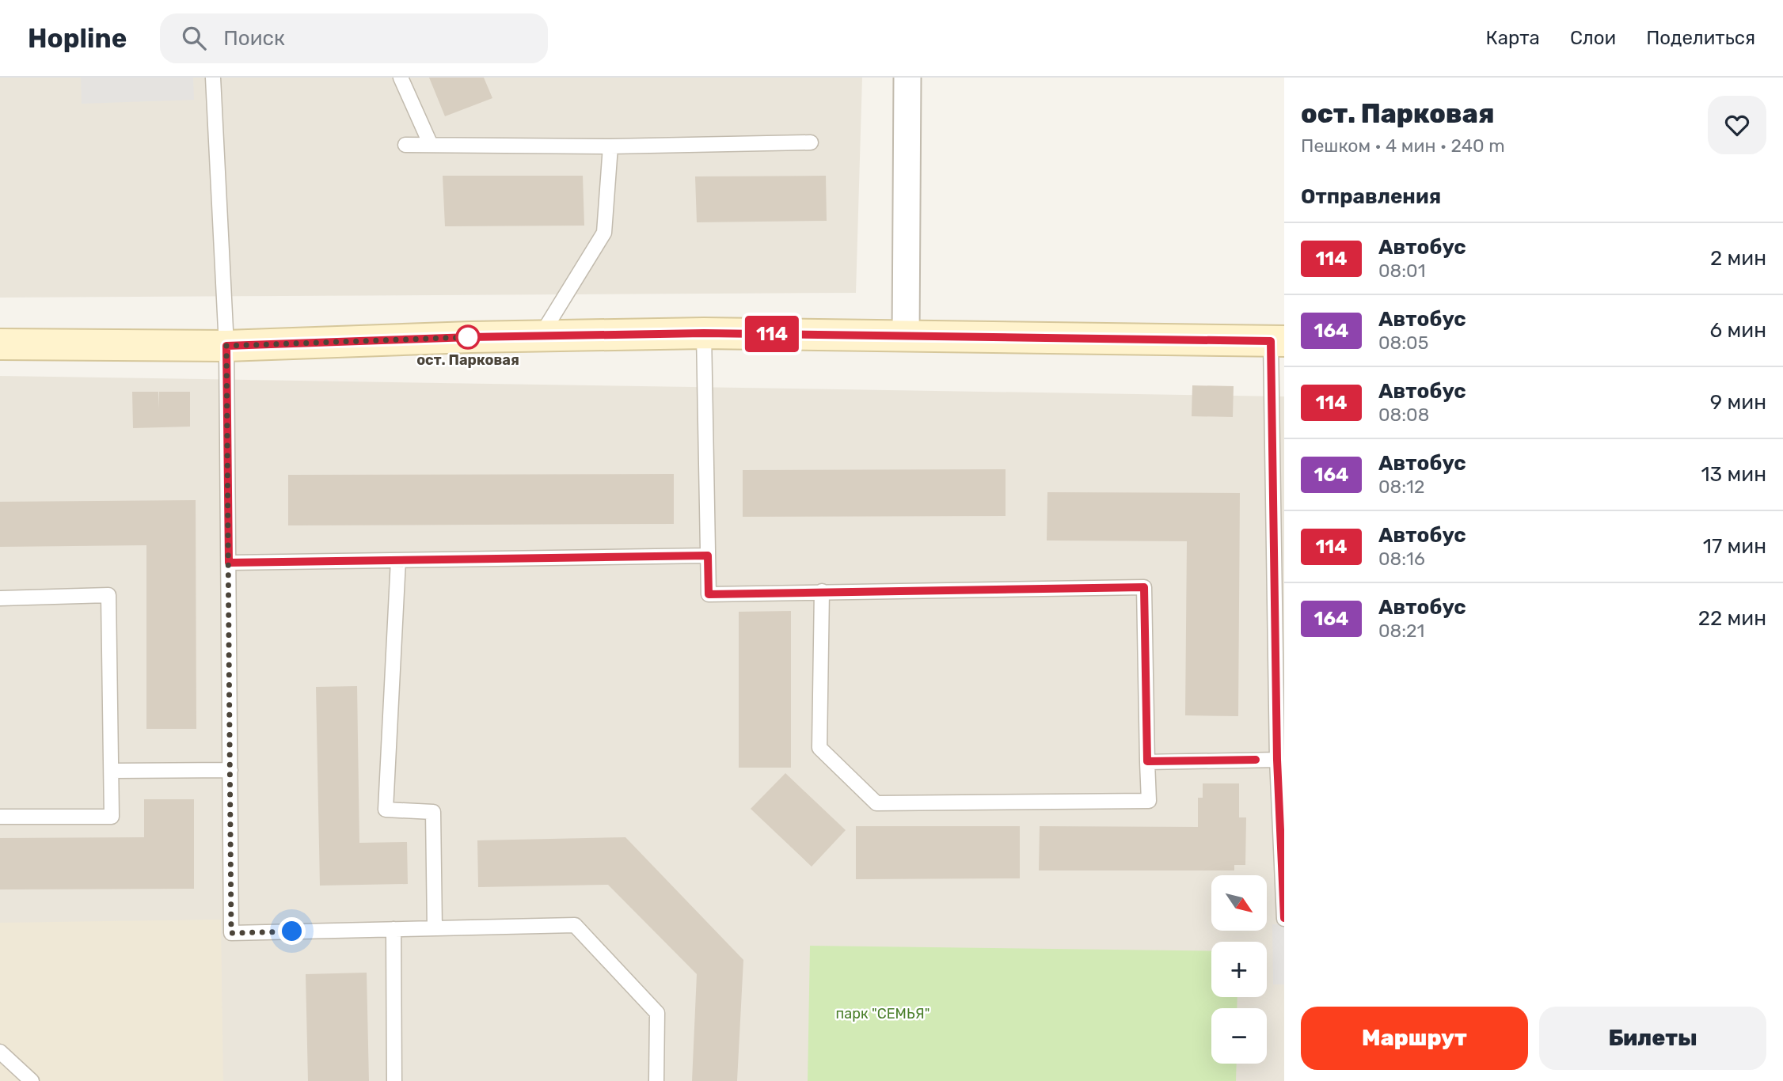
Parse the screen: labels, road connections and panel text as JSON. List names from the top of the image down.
{
  "parks": ["парк \"СЕМЬЯ\""],
  "places": ["ост. Парковая"],
  "lines": ["bus line 114"],
  "north": "bottom right",
  "page": {
    "header": "Hopline",
    "search": "Поиск",
    "nav": ["Карта", "Слои", "Поделиться"],
    "on_map": "114",
    "heading": [
      ["ост. Парковая", "Пешком · 4 мин · 240 m"],
      "Отправления"
    ],
    "list": [
      {
        "mark": "114",
        "name": "Автобус",
        "note": "08:01",
        "value": "2 мин"
      },
      {
        "mark": "164",
        "name": "Автобус",
        "note": "08:05",
        "value": "6 мин"
      },
      {
        "mark": "114",
        "name": "Автобус",
        "note": "08:08",
        "value": "9 мин"
      },
      {
        "mark": "164",
        "name": "Автобус",
        "note": "08:12",
        "value": "13 мин"
      },
      {
        "mark": "114",
        "name": "Автобус",
        "note": "08:16",
        "value": "17 мин"
      },
      {
        "mark": "164",
        "name": "Автобус",
        "note": "08:21",
        "value": "22 мин"
      }
    ],
    "map_buttons": ["+", "−"],
    "buttons": ["Маршрут", "Билеты"]
  }
}
